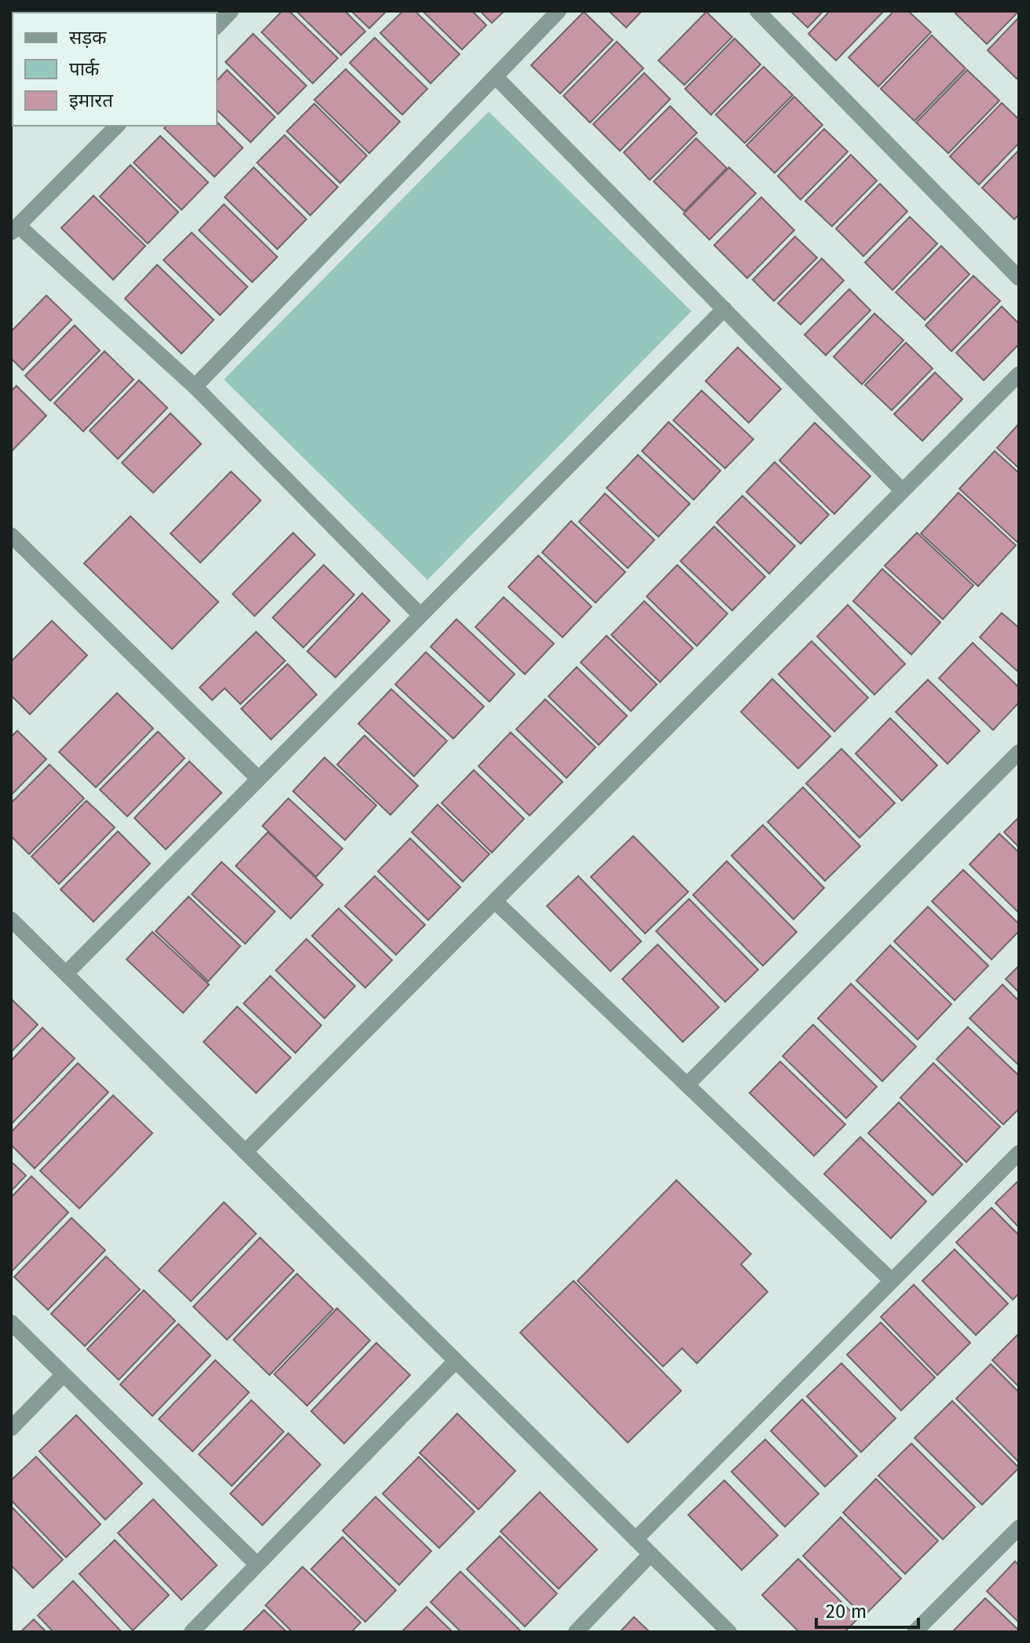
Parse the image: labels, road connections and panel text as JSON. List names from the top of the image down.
{
  "legend": ["सड़क", "पार्क", "इमारत"],
  "scale_bar": "20 m"
}
